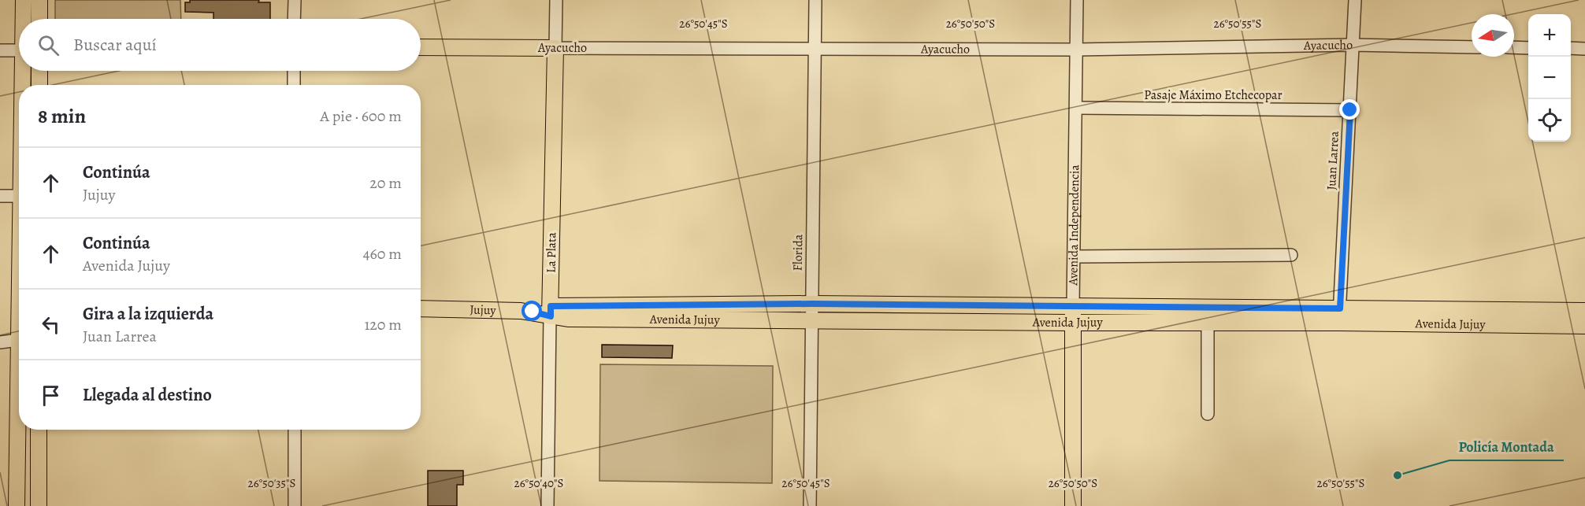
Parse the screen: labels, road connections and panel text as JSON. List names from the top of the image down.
{
  "streets": {
    "main road": [
      "Ayacucho",
      "Avenida Independencia",
      "La Plata",
      "Jujuy",
      "Avenida Jujuy"
    ],
    "street": ["Pasaje Máximo Etchecopar", "Juan Larrea", "Florida"]
  },
  "crossings": [
    ["Ayacucho", "Juan Larrea"],
    ["Ayacucho", "Avenida Independencia"],
    ["Ayacucho", "La Plata"],
    ["Ayacucho", "Florida"],
    ["Pasaje Máximo Etchecopar", "Juan Larrea"],
    ["Pasaje Máximo Etchecopar", "Avenida Independencia"],
    ["Juan Larrea", "Avenida Jujuy"],
    ["Avenida Independencia", "Avenida Jujuy"],
    ["La Plata", "Jujuy"],
    ["La Plata", "Avenida Jujuy"],
    ["Florida", "Avenida Jujuy"],
    ["Jujuy", "Avenida Jujuy"]
  ],
  "places": ["Policía Montada"],
  "north": "left",
  "page": {
    "map_buttons": ["+", "−"],
    "search": "Buscar aquí",
    "heading": ["8 min", "A pie · 600 m"],
    "list": [
      ["Continúa", "Jujuy", "20 m"],
      ["Continúa", "Avenida Jujuy", "460 m"],
      ["Gira a la izquierda", "Juan Larrea", "120 m"],
      "Llegada al destino"
    ]
  },
  "coordinates": [
    "26°50'45\"S",
    "26°50'50\"S",
    "26°50'55\"S",
    "26°50'35\"S",
    "26°50'40\"S"
  ]
}
